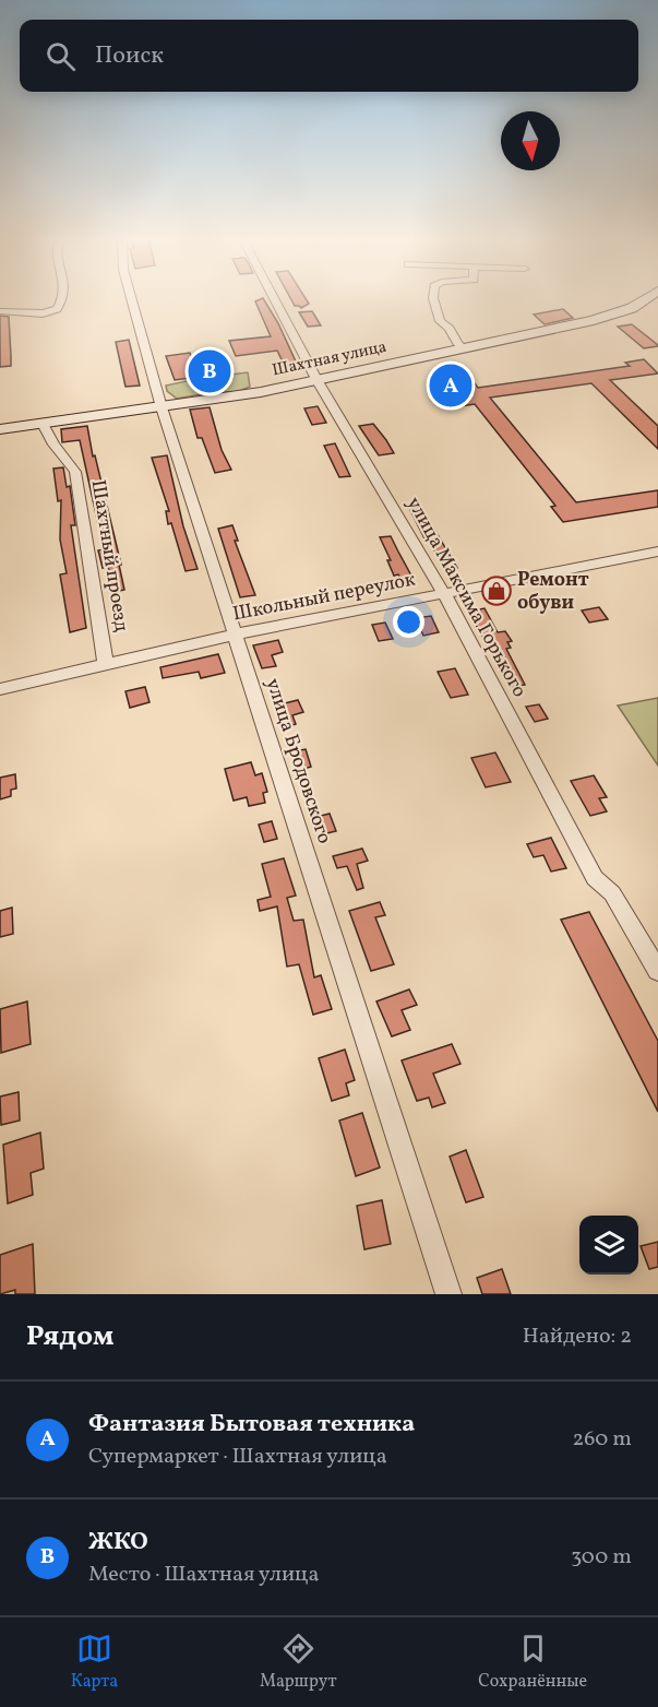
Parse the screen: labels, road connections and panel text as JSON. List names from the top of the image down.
{
  "streets": {
    "main road": ["Шахтная улица"],
    "street": [
      "Шахтный проезд",
      "Школьный переулок",
      "улица Максима Горького",
      "улица Бродовского"
    ]
  },
  "crossings": [
    ["Шахтная улица", "Шахтный проезд"],
    ["Шахтная улица", "улица Максима Горького"],
    ["Шахтная улица", "улица Бродовского"],
    ["Шахтный проезд", "Школьный переулок"],
    ["Школьный переулок", "улица Максима Горького"],
    ["Школьный переулок", "улица Бродовского"]
  ],
  "places": {
    "shop": ["Ремонт обуви"]
  },
  "north": "bottom",
  "page": {
    "search": "Поиск",
    "pins": ["B", "A"],
    "heading": ["Рядом", "Найдено: 2"],
    "list": [
      {
        "mark": "A",
        "name": "Фантазия Бытовая техника",
        "note": "Супермаркет · Шахтная улица",
        "value": "260 m"
      },
      {
        "mark": "B",
        "name": "ЖКО",
        "note": "Место · Шахтная улица",
        "value": "300 m"
      }
    ],
    "nav": ["Карта", "Маршрут", "Сохранённые"]
  }
}
